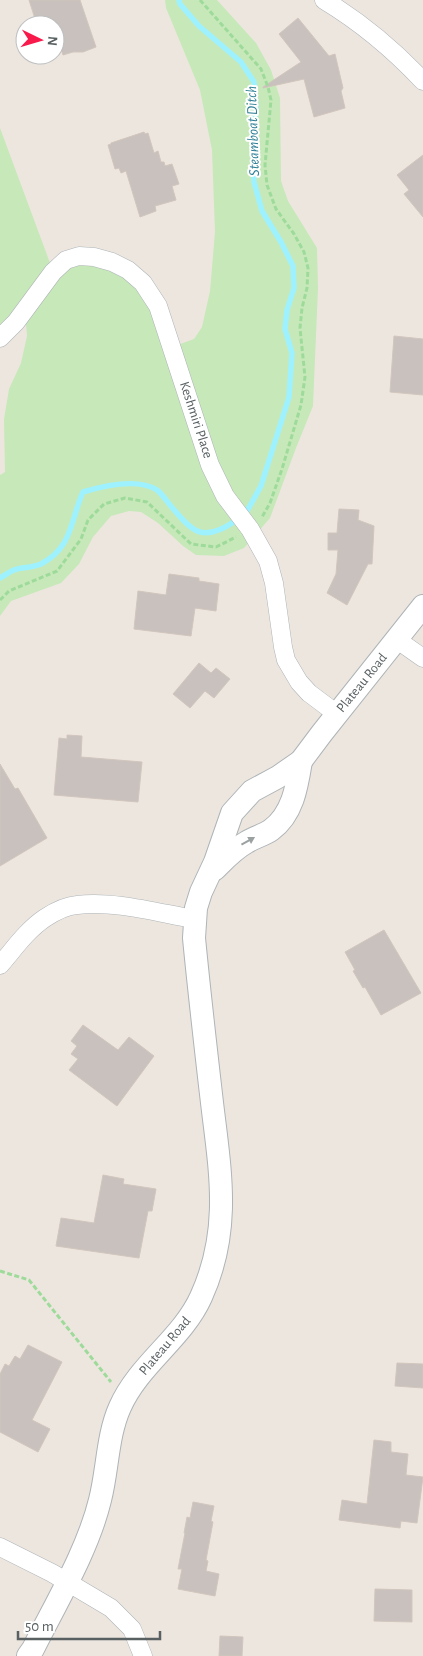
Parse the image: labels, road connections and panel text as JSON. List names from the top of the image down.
{
  "streets": {
    "street": ["Keshmiri Place", "Plateau Road"]
  },
  "crossings": [
    ["Keshmiri Place", "Plateau Road"]
  ],
  "water": ["Steamboat Ditch"],
  "scale_bar": "50 m",
  "north": "right"
}
